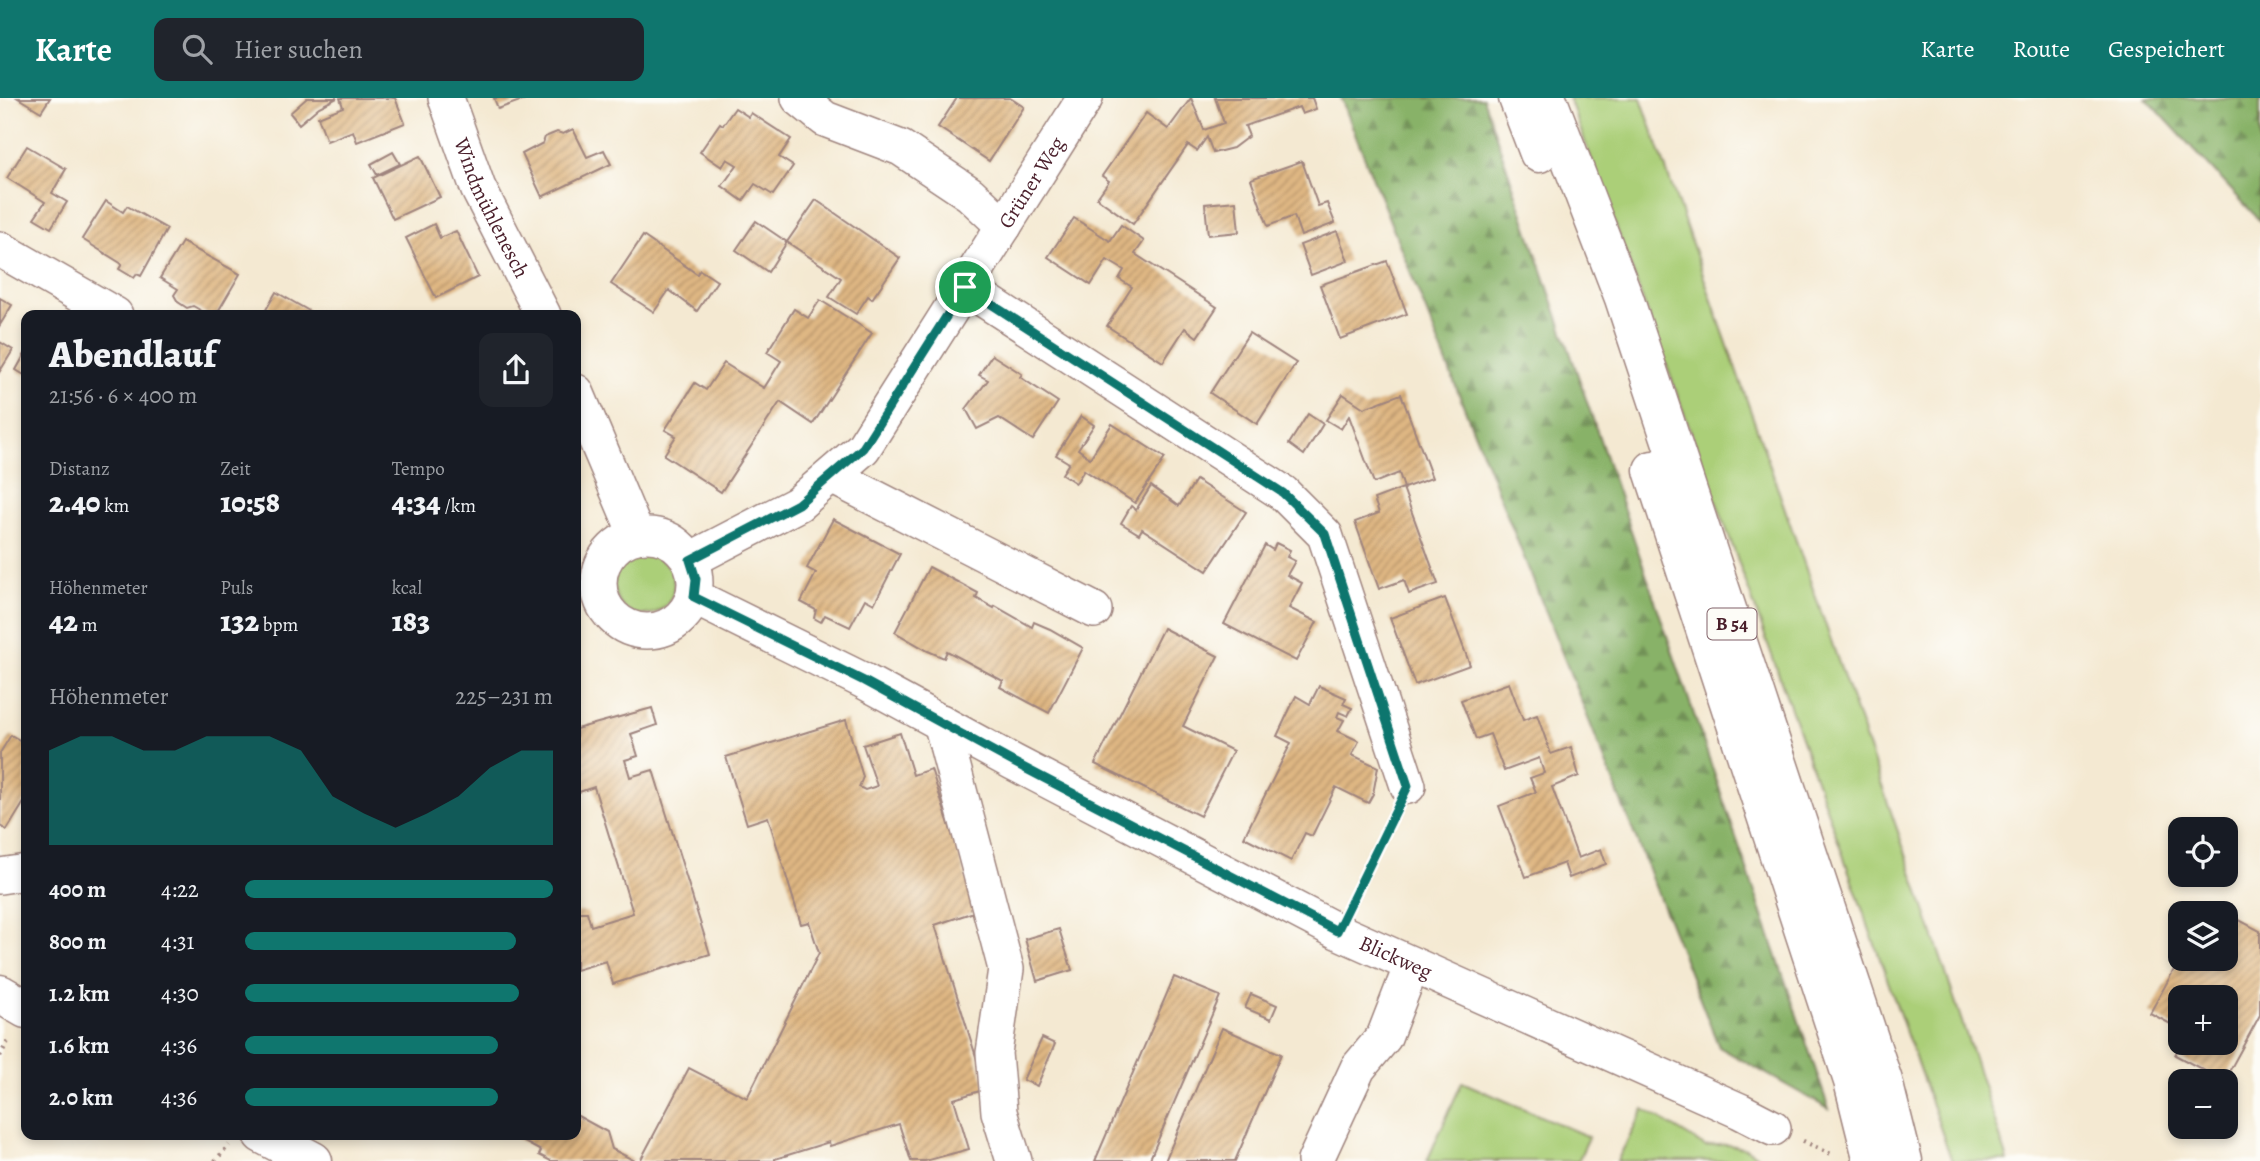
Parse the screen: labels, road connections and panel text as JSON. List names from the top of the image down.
{
  "streets": {
    "main road": ["B 54"],
    "street": ["Grüner Weg", "Windmühlenesch", "Blickweg"]
  },
  "crossings": [
    ["Grüner Weg", "Blickweg"]
  ],
  "page": {
    "header": "Karte",
    "search": "Hier suchen",
    "nav": ["Karte", "Route", "Gespeichert"],
    "heading": ["Abendlauf", "21:56 · 6 × 400 m"],
    "stats": [
      ["Distanz", "2.40 km"],
      ["Zeit", "10:58"],
      ["Tempo", "4:34 /km"],
      ["Höhenmeter", "42 m"],
      ["Puls", "132 bpm"],
      ["kcal", "183"]
    ],
    "chart": ["Höhenmeter", "225–231 m"],
    "map_buttons": ["+", "−"],
    "list": [
      {
        "name": "400 m",
        "note": "4:22"
      },
      {
        "name": "800 m",
        "note": "4:31"
      },
      {
        "name": "1.2 km",
        "note": "4:30"
      },
      {
        "name": "1.6 km",
        "note": "4:36"
      },
      {
        "name": "2.0 km",
        "note": "4:36"
      }
    ]
  }
}
